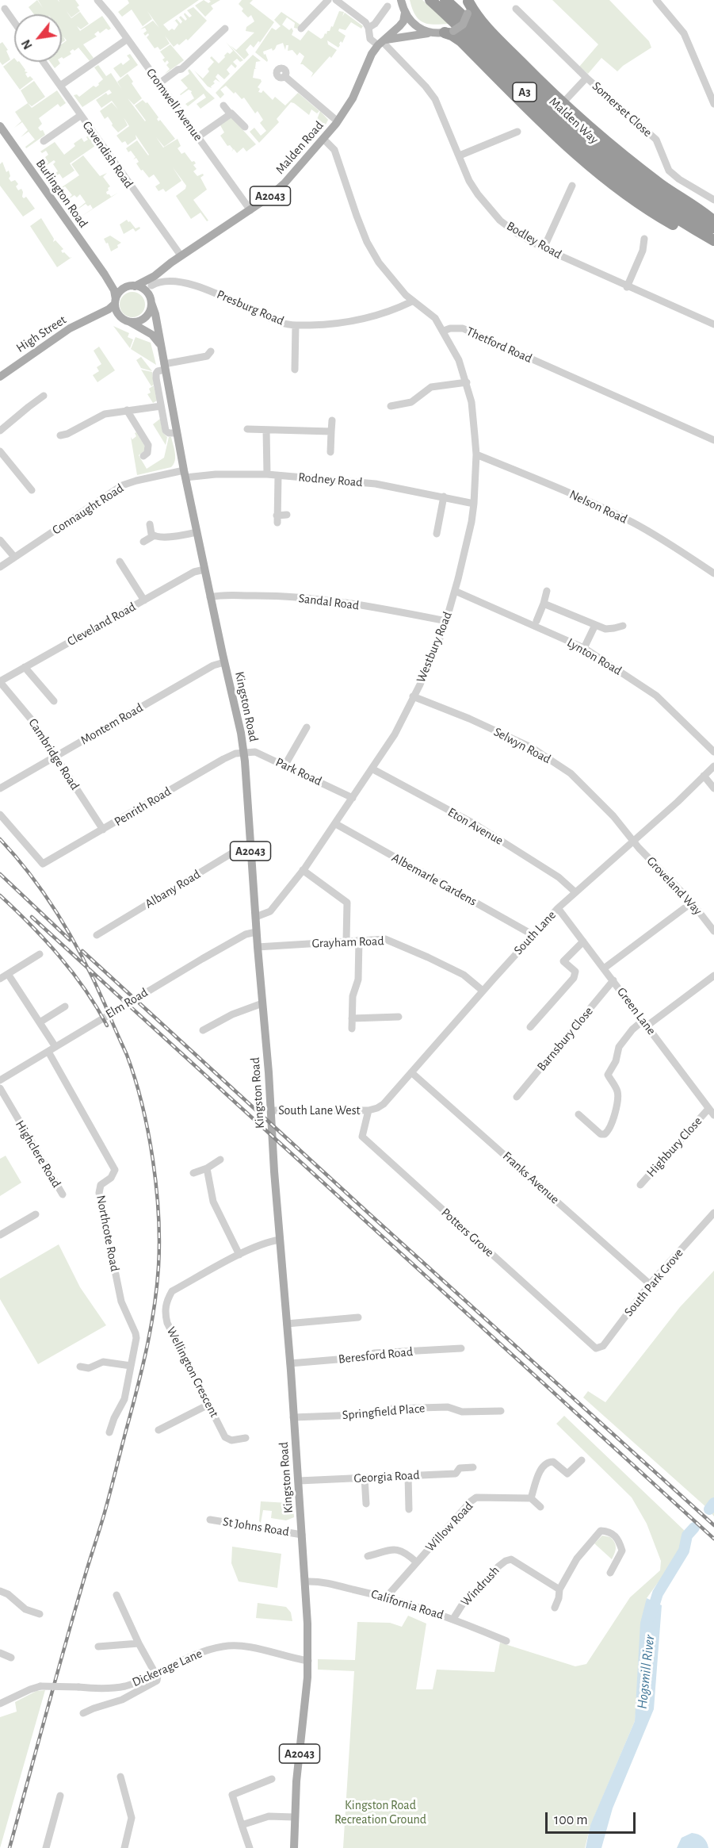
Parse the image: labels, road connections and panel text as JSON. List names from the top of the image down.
{
  "streets": {
    "highway": ["A3", "Malden Way"],
    "main road": [
      "Malden Road",
      "Burlington Road",
      "A2043",
      "High Street",
      "Kingston Road"
    ],
    "street": [
      "Cromwell Avenue",
      "Somerset Close",
      "Cavendish Road",
      "Bodley Road",
      "Presburg Road",
      "Thetford Road",
      "Rodney Road",
      "Nelson Road",
      "Connaught Road",
      "Sandal Road",
      "Cleveland Road",
      "Westbury Road",
      "Lynton Road",
      "Montem Road",
      "Selwyn Road",
      "Cambridge Road",
      "Park Road",
      "Penrith Road",
      "Eton Avenue",
      "Albemarle Gardens",
      "Groveland Way",
      "Albany Road",
      "South Lane",
      "Grayham Road",
      "Elm Road",
      "Green Lane",
      "Barnsbury Close",
      "South Lane West",
      "Highbury Close",
      "Highclere Road",
      "Franks Avenue",
      "Potters Grove",
      "Northcote Road",
      "South Park Grove",
      "Beresford Road",
      "Wellington Crescent",
      "Springfield Place",
      "Georgia Road",
      "St Johns Road",
      "Willow Road",
      "Windrush",
      "California Road",
      "Dickerage Lane"
    ]
  },
  "crossings": [
    ["Cromwell Avenue", "Malden Road"],
    ["Malden Road", "Cavendish Road"],
    ["Malden Road", "Burlington Road"],
    ["Malden Road", "Bodley Road"],
    ["Malden Road", "Presburg Road"],
    ["Malden Road", "High Street"],
    ["Malden Road", "Kingston Road"],
    ["Burlington Road", "High Street"],
    ["Burlington Road", "Kingston Road"],
    ["High Street", "Kingston Road"],
    ["Thetford Road", "Westbury Road"],
    ["Rodney Road", "Connaught Road"],
    ["Rodney Road", "Westbury Road"],
    ["Rodney Road", "Kingston Road"],
    ["Nelson Road", "Westbury Road"],
    ["Connaught Road", "Kingston Road"],
    ["Sandal Road", "Westbury Road"],
    ["Sandal Road", "Kingston Road"],
    ["Cleveland Road", "Kingston Road"],
    ["Cleveland Road", "Cambridge Road"],
    ["Westbury Road", "Lynton Road"],
    ["Westbury Road", "Kingston Road"],
    ["Westbury Road", "Selwyn Road"],
    ["Westbury Road", "Park Road"],
    ["Westbury Road", "Eton Avenue"],
    ["Westbury Road", "Albemarle Gardens"],
    ["Kingston Road", "Montem Road"],
    ["Kingston Road", "Park Road"],
    ["Kingston Road", "Penrith Road"],
    ["Kingston Road", "Albany Road"],
    ["Kingston Road", "Grayham Road"],
    ["Kingston Road", "Elm Road"],
    ["Kingston Road", "South Lane West"],
    ["Kingston Road", "Beresford Road"],
    ["Kingston Road", "Wellington Crescent"],
    ["Kingston Road", "Springfield Place"],
    ["Kingston Road", "Georgia Road"],
    ["Kingston Road", "St Johns Road"],
    ["Kingston Road", "California Road"],
    ["Kingston Road", "Dickerage Lane"],
    ["Montem Road", "Cambridge Road"],
    ["Selwyn Road", "Groveland Way"],
    ["Selwyn Road", "South Lane"],
    ["Cambridge Road", "Penrith Road"],
    ["Park Road", "Penrith Road"],
    ["Eton Avenue", "South Lane"],
    ["Albemarle Gardens", "South Lane"],
    ["Groveland Way", "South Lane"],
    ["South Lane", "Grayham Road"],
    ["South Lane", "Green Lane"],
    ["South Lane", "South Lane West"],
    ["South Lane", "Franks Avenue"],
    ["South Lane", "Potters Grove"],
    ["Elm Road", "Northcote Road"],
    ["Green Lane", "Barnsbury Close"],
    ["Green Lane", "Highbury Close"],
    ["South Lane West", "Potters Grove"],
    ["Franks Avenue", "South Park Grove"],
    ["Potters Grove", "South Park Grove"],
    ["Willow Road", "California Road"],
    ["Windrush", "California Road"]
  ],
  "water": ["Hogsmill River"],
  "parks": ["Kingston Road Recreation Ground"],
  "scale_bar": "100 m",
  "north": "bottom left"
}
